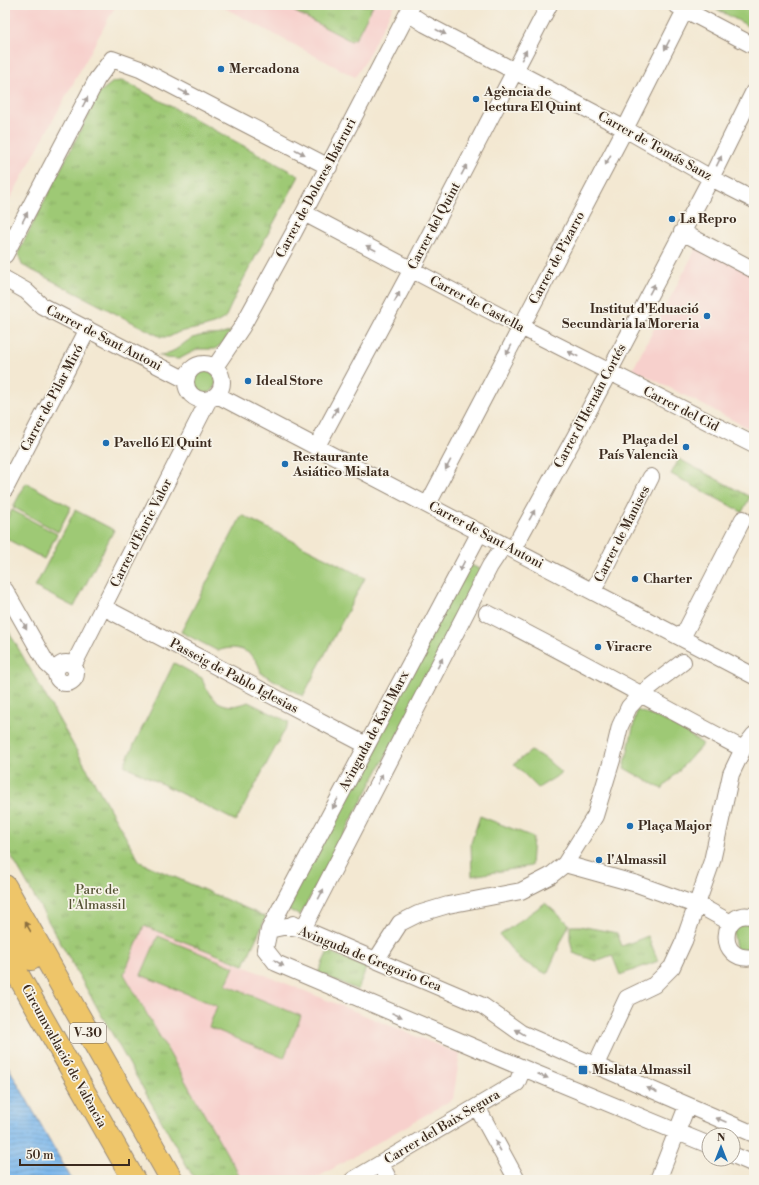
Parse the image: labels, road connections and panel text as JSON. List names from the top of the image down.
{
  "streets": {
    "highway": ["V-30", "Circumval·lació de València"],
    "street": [
      "Carrer de Tomás Sanz",
      "Carrer de Dolores Ibárruri",
      "Carrer del Quint",
      "Carrer de Pizarro",
      "Carrer de Castella",
      "Carrer de Sant Antoni",
      "Carrer de Pilar Miró",
      "Carrer d'Hernán Cortés",
      "Carrer del Cid",
      "Carrer d'Enric Valor",
      "Carrer de Manises",
      "Passeig de Pablo Iglesias",
      "Avinguda de Karl Marx",
      "Avinguda de Gregorio Gea",
      "Carrer del Baix Segura"
    ]
  },
  "crossings": [
    ["Carrer de Tomás Sanz", "Carrer de Dolores Ibárruri"],
    ["Carrer de Tomás Sanz", "Carrer del Quint"],
    ["Carrer de Tomás Sanz", "Carrer de Pizarro"],
    ["Carrer de Tomás Sanz", "Carrer d'Hernán Cortés"],
    ["Carrer de Dolores Ibárruri", "Carrer de Castella"],
    ["Carrer de Dolores Ibárruri", "Carrer de Sant Antoni"],
    ["Carrer de Dolores Ibárruri", "Carrer d'Enric Valor"],
    ["Carrer del Quint", "Carrer de Castella"],
    ["Carrer del Quint", "Carrer de Sant Antoni"],
    ["Carrer de Pizarro", "Carrer de Castella"],
    ["Carrer de Pizarro", "Carrer de Sant Antoni"],
    ["Carrer de Castella", "Carrer d'Hernán Cortés"],
    ["Carrer de Castella", "Carrer del Cid"],
    ["Carrer de Sant Antoni", "Carrer de Pilar Miró"],
    ["Carrer de Sant Antoni", "Carrer d'Hernán Cortés"],
    ["Carrer de Sant Antoni", "Carrer d'Enric Valor"],
    ["Carrer de Sant Antoni", "Carrer de Manises"],
    ["Carrer de Sant Antoni", "Avinguda de Karl Marx"],
    ["Carrer d'Hernán Cortés", "Carrer del Cid"],
    ["Carrer d'Hernán Cortés", "Avinguda de Karl Marx"],
    ["Carrer d'Enric Valor", "Passeig de Pablo Iglesias"],
    ["Passeig de Pablo Iglesias", "Avinguda de Karl Marx"],
    ["Avinguda de Karl Marx", "Avinguda de Gregorio Gea"]
  ],
  "one_way": [
    "Carrer del Quint",
    "Carrer de Pizarro",
    "Carrer de Castella",
    "Carrer d'Hernán Cortés"
  ],
  "parks": ["Parc de l'Almassil"],
  "places": {
    "other": [
      "Mercadona",
      "Agència de lectura El Quint",
      "La Repro",
      "Institut d'Eduació Secundària la Moreria",
      "Ideal Store",
      "Pavelló El Quint",
      "Plaça del País Valencià",
      "Restaurante Asiático Mislata",
      "Charter",
      "Viracre",
      "Plaça Major",
      "l'Almassil"
    ],
    "transit": ["Mislata Almassil"]
  },
  "scale_bar": "50 m",
  "north": "top"
}
